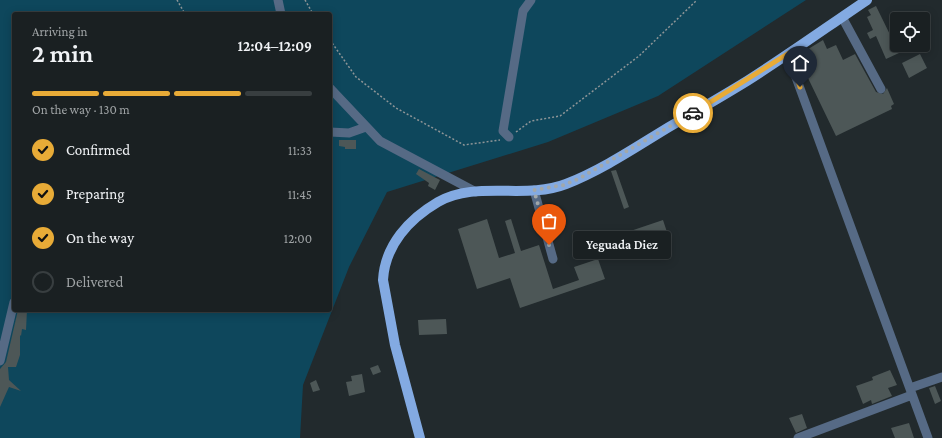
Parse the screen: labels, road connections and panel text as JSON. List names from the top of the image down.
{
  "places": ["Yeguada Diez"],
  "page": {
    "heading": ["2 min", "Arriving in", "12:04–12:09"],
    "bar": "On the way · 130 m",
    "list": [
      ["Confirmed", "11:33"],
      ["Preparing", "11:45"],
      ["On the way", "12:00"],
      "Delivered"
    ],
    "bubble": "Yeguada Diez"
  }
}
